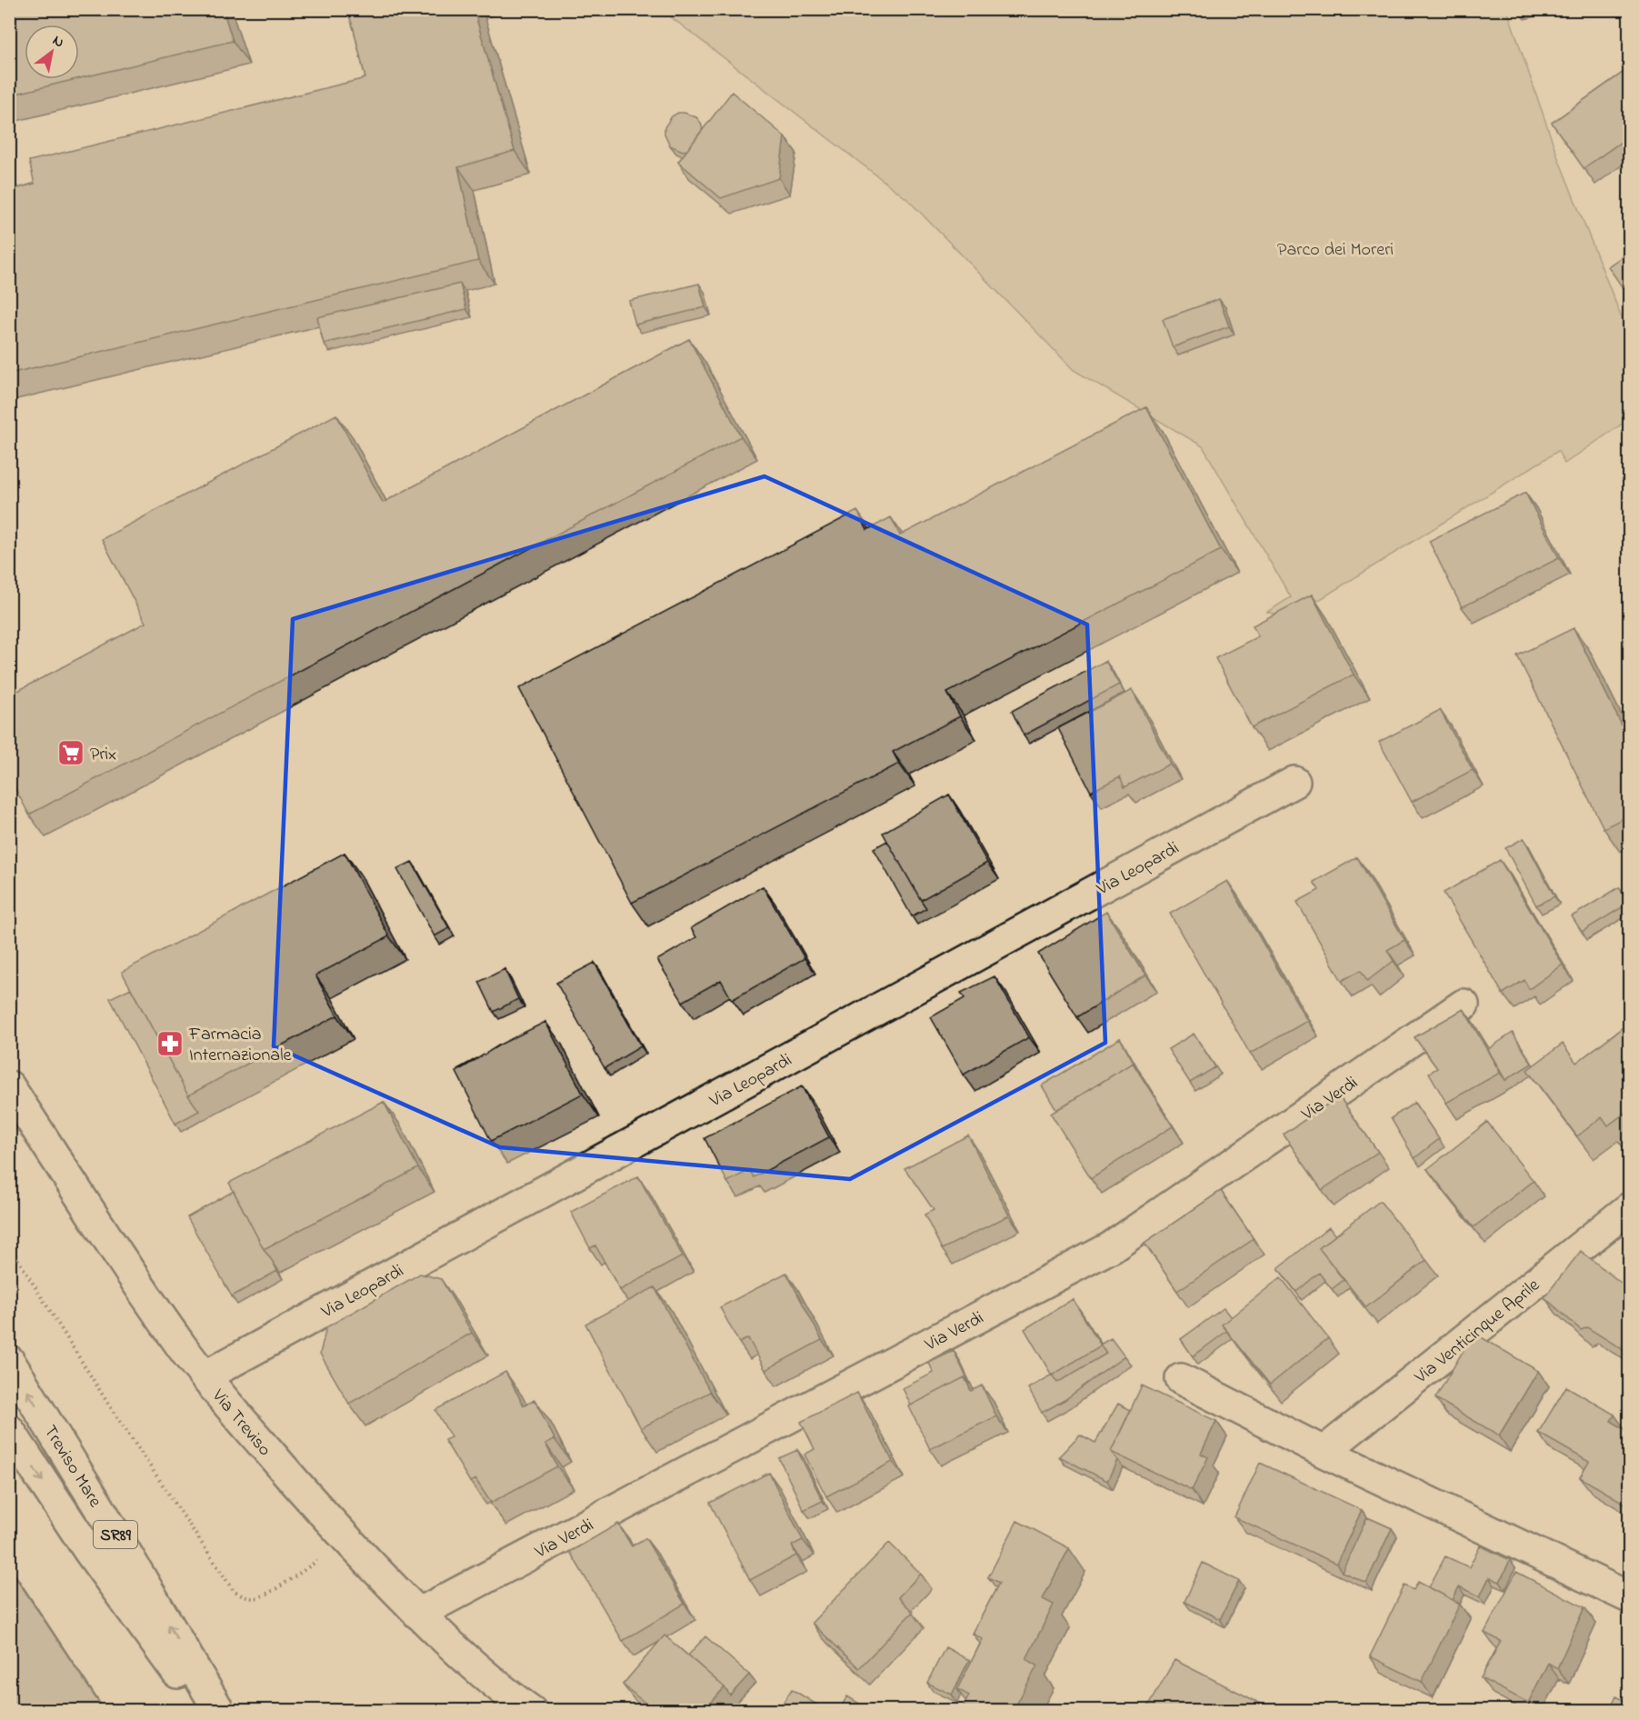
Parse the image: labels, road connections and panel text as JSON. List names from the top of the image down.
{
  "streets": {
    "main road": [
      "Via Leopardi",
      "Via Verdi",
      "Via Venticinque Aprile",
      "Via Treviso",
      "Treviso Mare",
      "SR89"
    ]
  },
  "crossings": [
    ["Via Leopardi", "Via Treviso"],
    ["Via Verdi", "Via Treviso"]
  ],
  "parks": ["Parco dei Moreri"],
  "places": {
    "supermarket": ["Prix"],
    "pharmacy": ["Farmacia Internazionale"]
  },
  "north": "top right"
}
